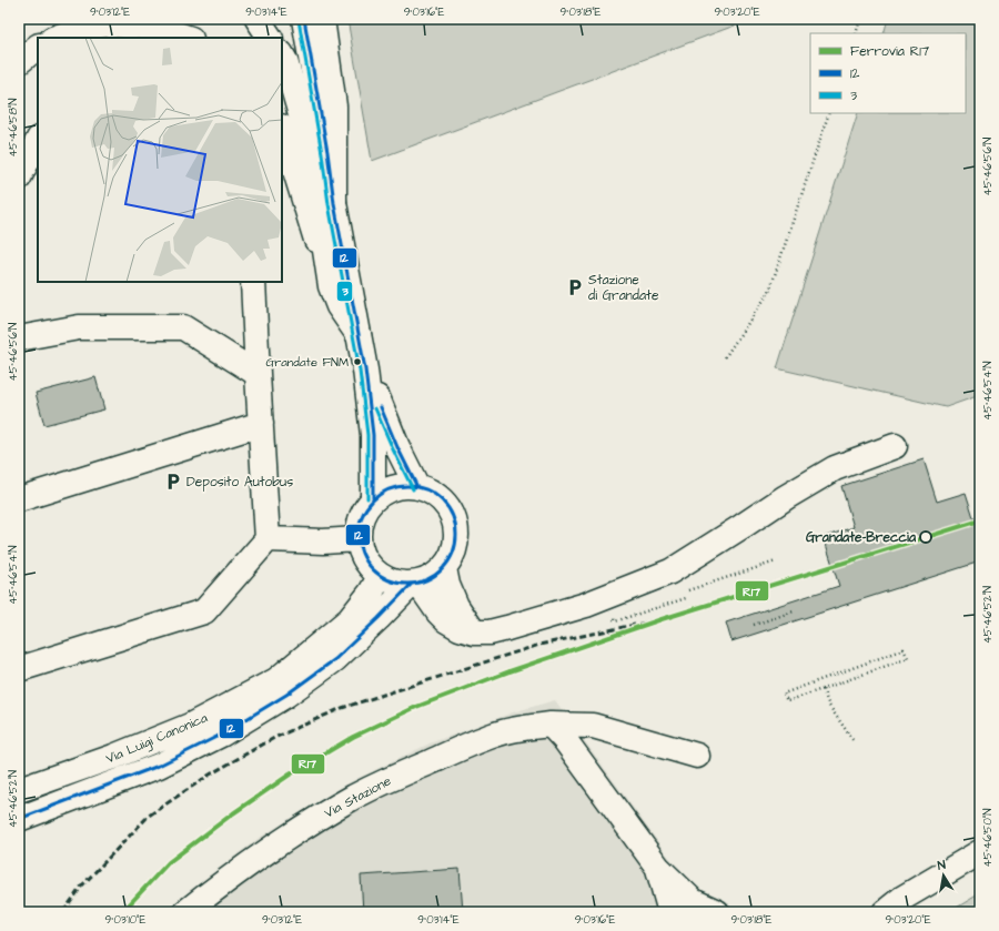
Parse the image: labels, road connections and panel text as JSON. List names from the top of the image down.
{
  "streets": {
    "main road": ["Via Luigi Canonica", "Via Stazione"]
  },
  "places": {
    "parking": ["Stazione di Grandate", "Deposito Autobus"],
    "other": ["Grandate FNM", "Grandate-Breccia"]
  },
  "lines": ["transit line 12", "transit line 3", "rail line R17"],
  "legend": ["Ferrovia R17", "12", "3"],
  "north": "top",
  "coordinates": [
    "9°03'12\"E",
    "9°03'14\"E",
    "9°03'16\"E",
    "9°03'18\"E",
    "9°03'20\"E",
    "45°46'58\"N",
    "45°46'56\"N",
    "45°46'54\"N",
    "45°46'52\"N",
    "45°46'50\"N",
    "9°03'10\"E"
  ]
}
